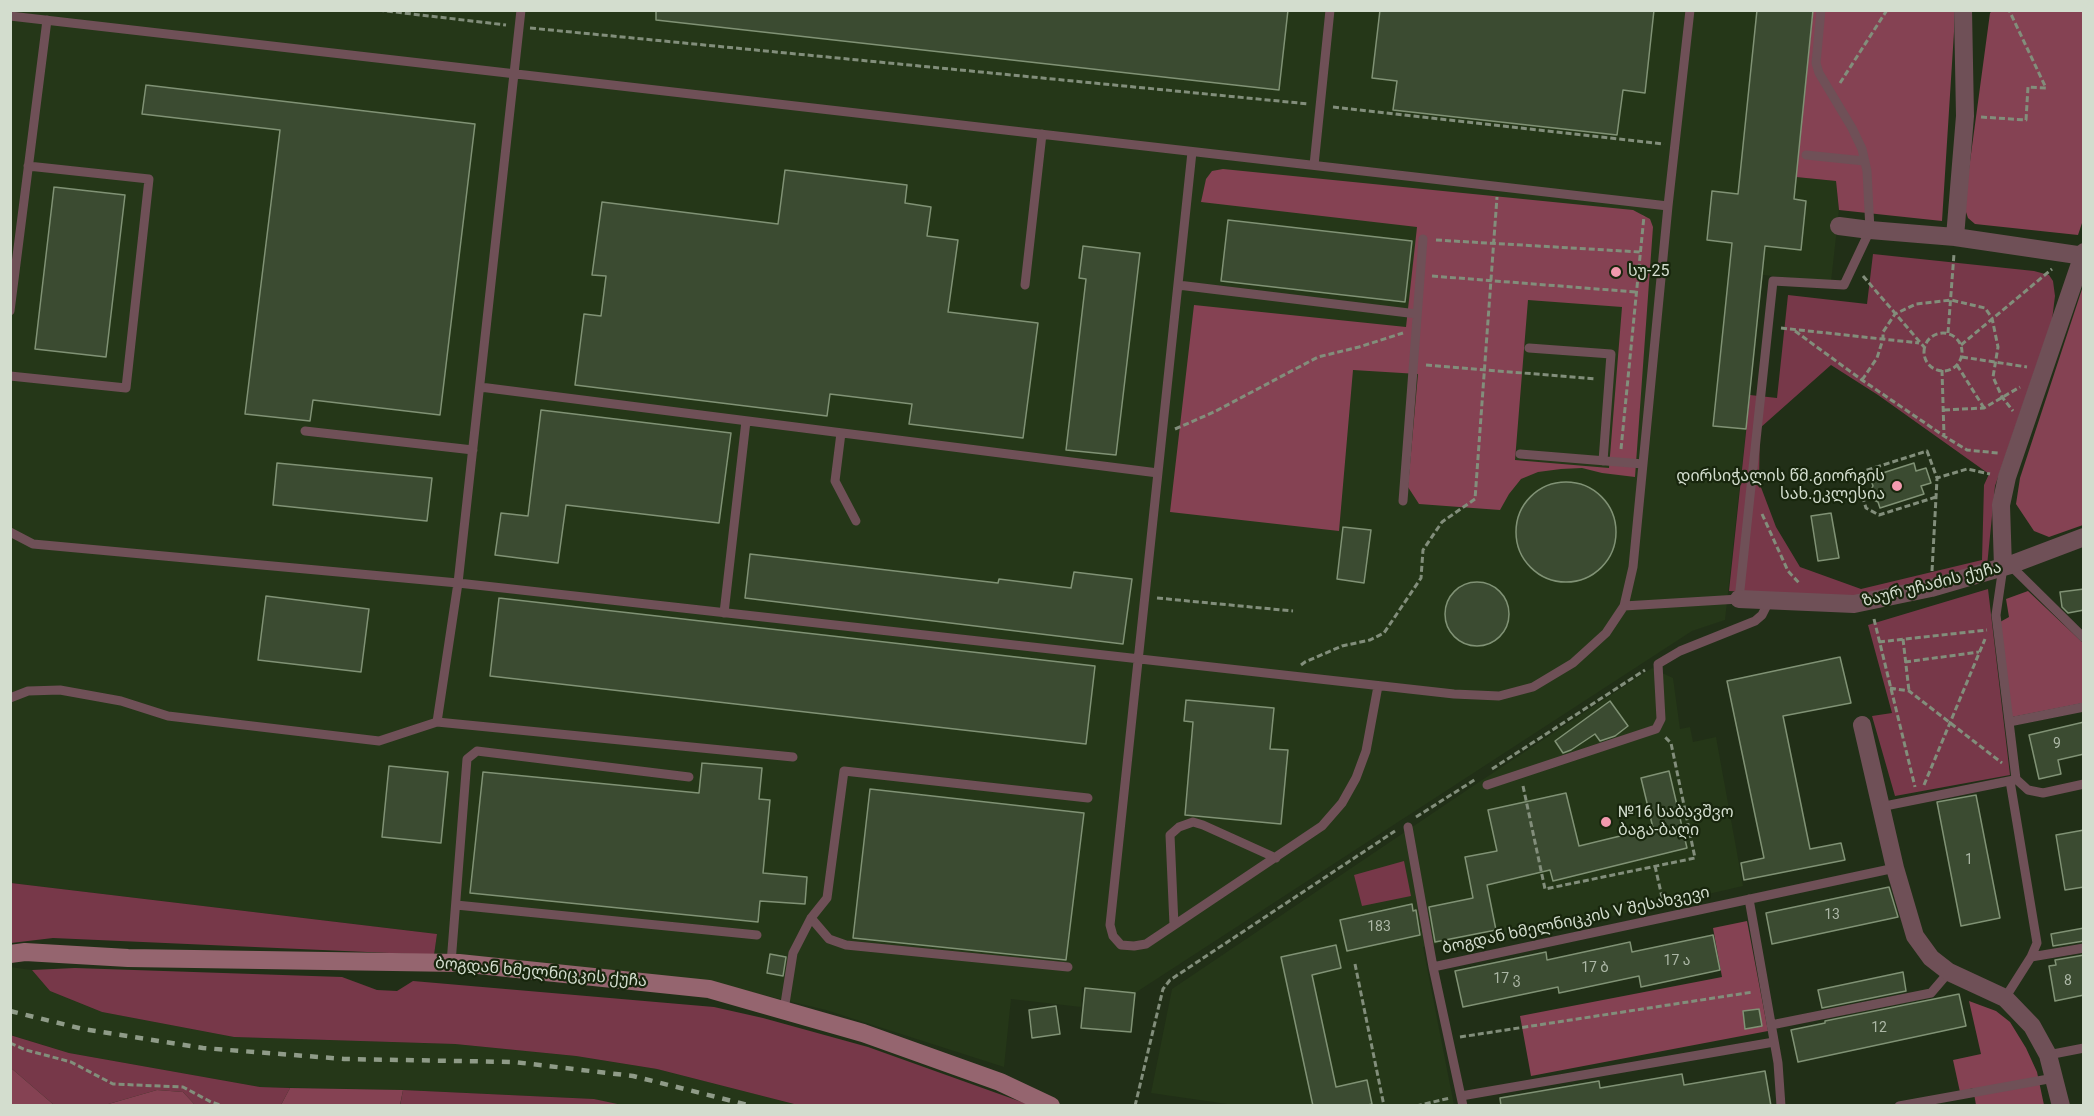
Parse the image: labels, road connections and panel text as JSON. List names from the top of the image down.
{
  "streets": {
    "main road": ["ბოგდან ხმელნიცკის ქუჩა"],
    "street": ["ზაურ უჩაძის ქუჩა"],
    "lane": ["ბოგდან ხმელნიცკის V შესახვევი"]
  },
  "places": ["სუ-25", "დირსიჭალის წმ.გიორგის სახ.ეკლესია", "№16 საბავშვო ბაგა-ბაღი"],
  "house_numbers": [
    "9",
    "1",
    "13",
    "183",
    "17 ა",
    "17 ბ",
    "17 ვ",
    "8",
    "12"
  ]
}
